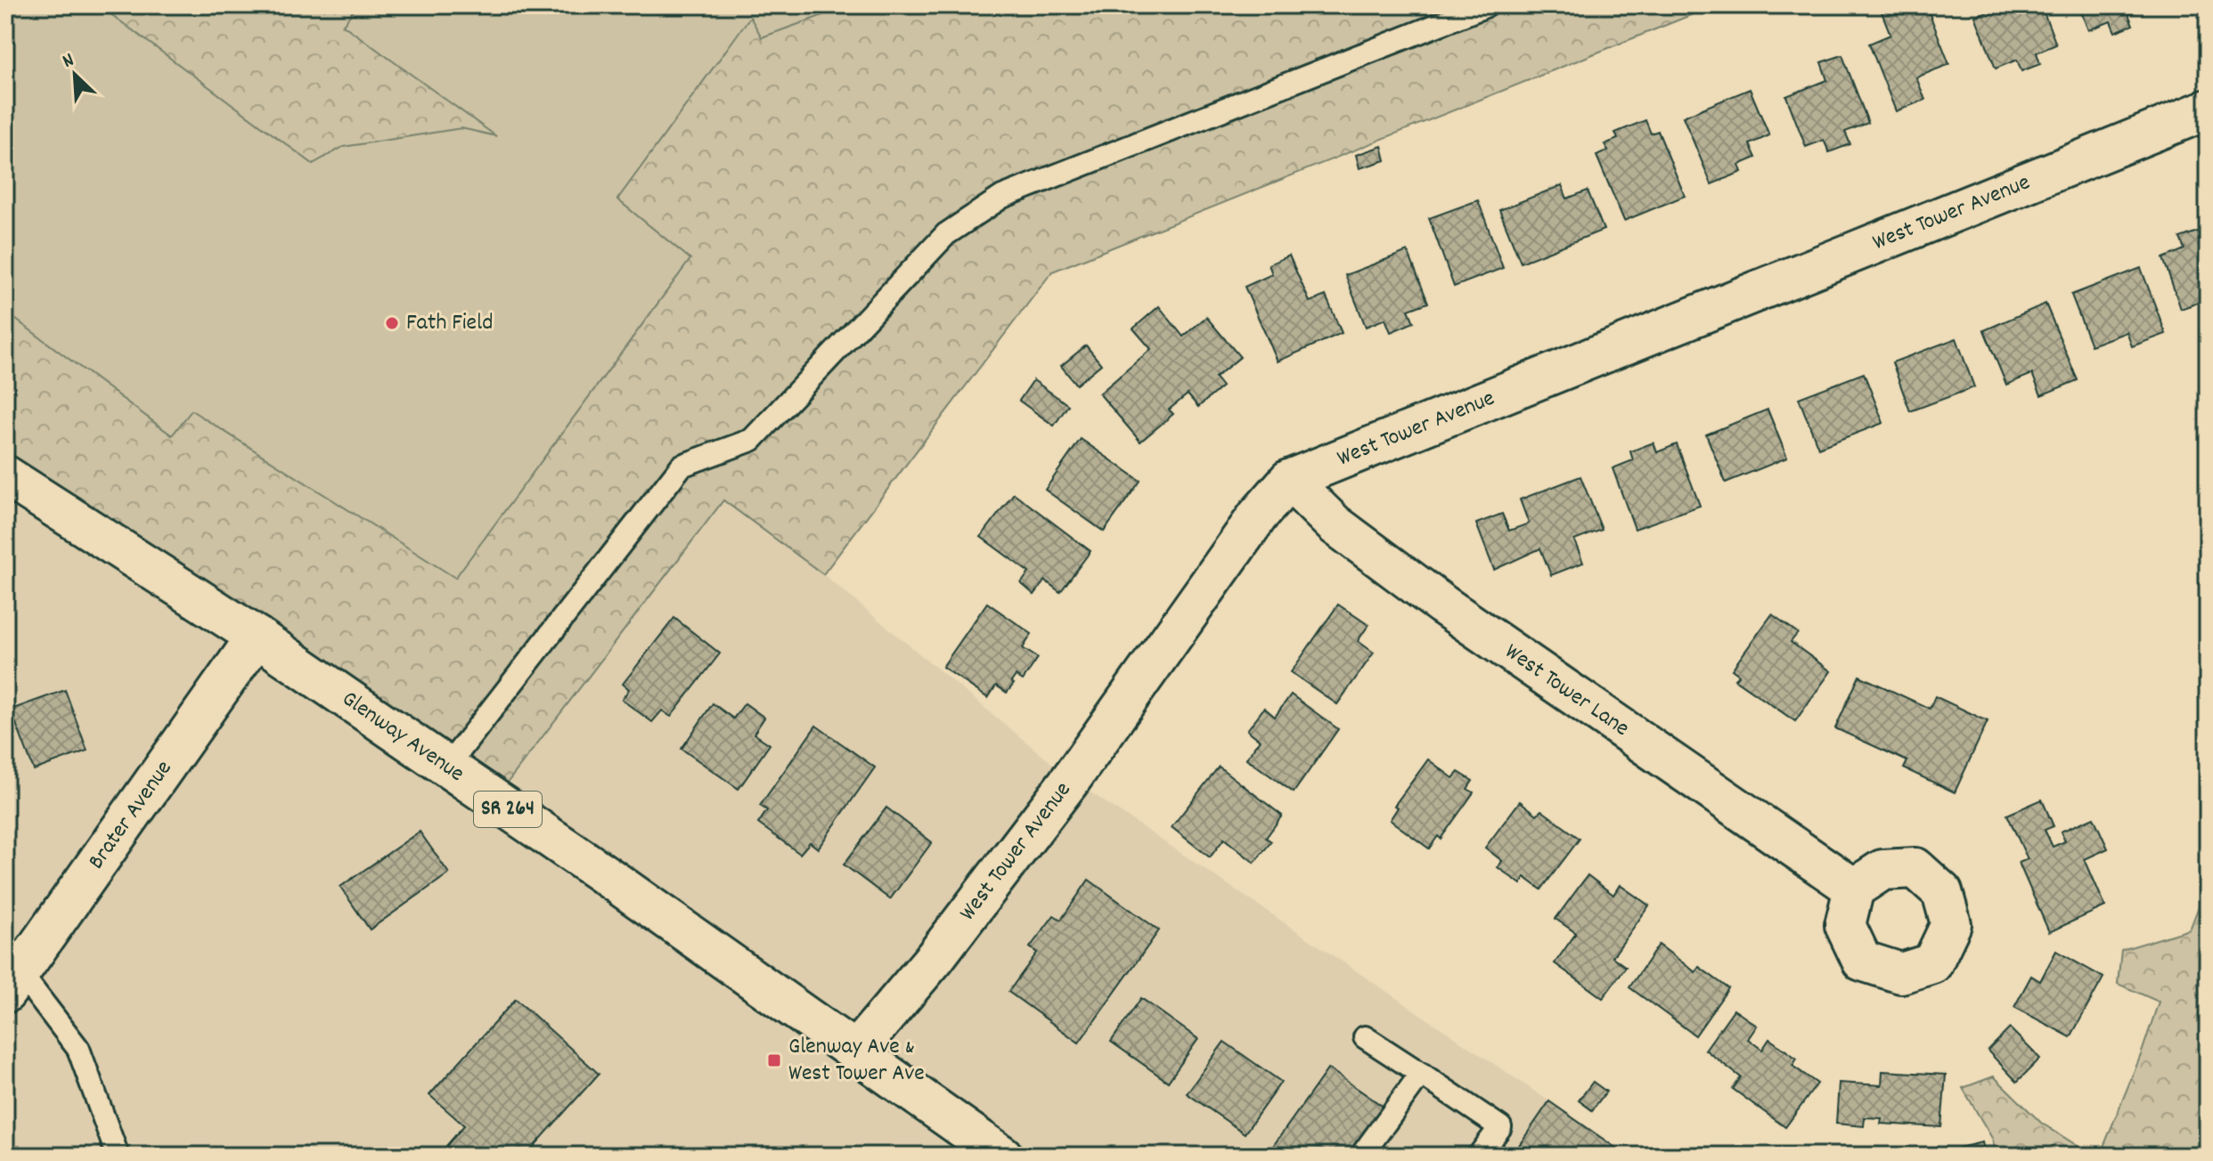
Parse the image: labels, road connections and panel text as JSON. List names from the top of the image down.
{
  "streets": {
    "street": [
      "West Tower Avenue",
      "West Tower Lane",
      "Glenway Avenue",
      "SR 264",
      "Brater Avenue"
    ]
  },
  "crossings": [
    ["West Tower Avenue", "West Tower Lane"],
    ["West Tower Avenue", "Glenway Avenue"],
    ["Glenway Avenue", "Brater Avenue"]
  ],
  "places": {
    "other": ["Fath Field"],
    "transit": ["Glenway Ave & West Tower Ave"]
  },
  "north": "top left"
}
